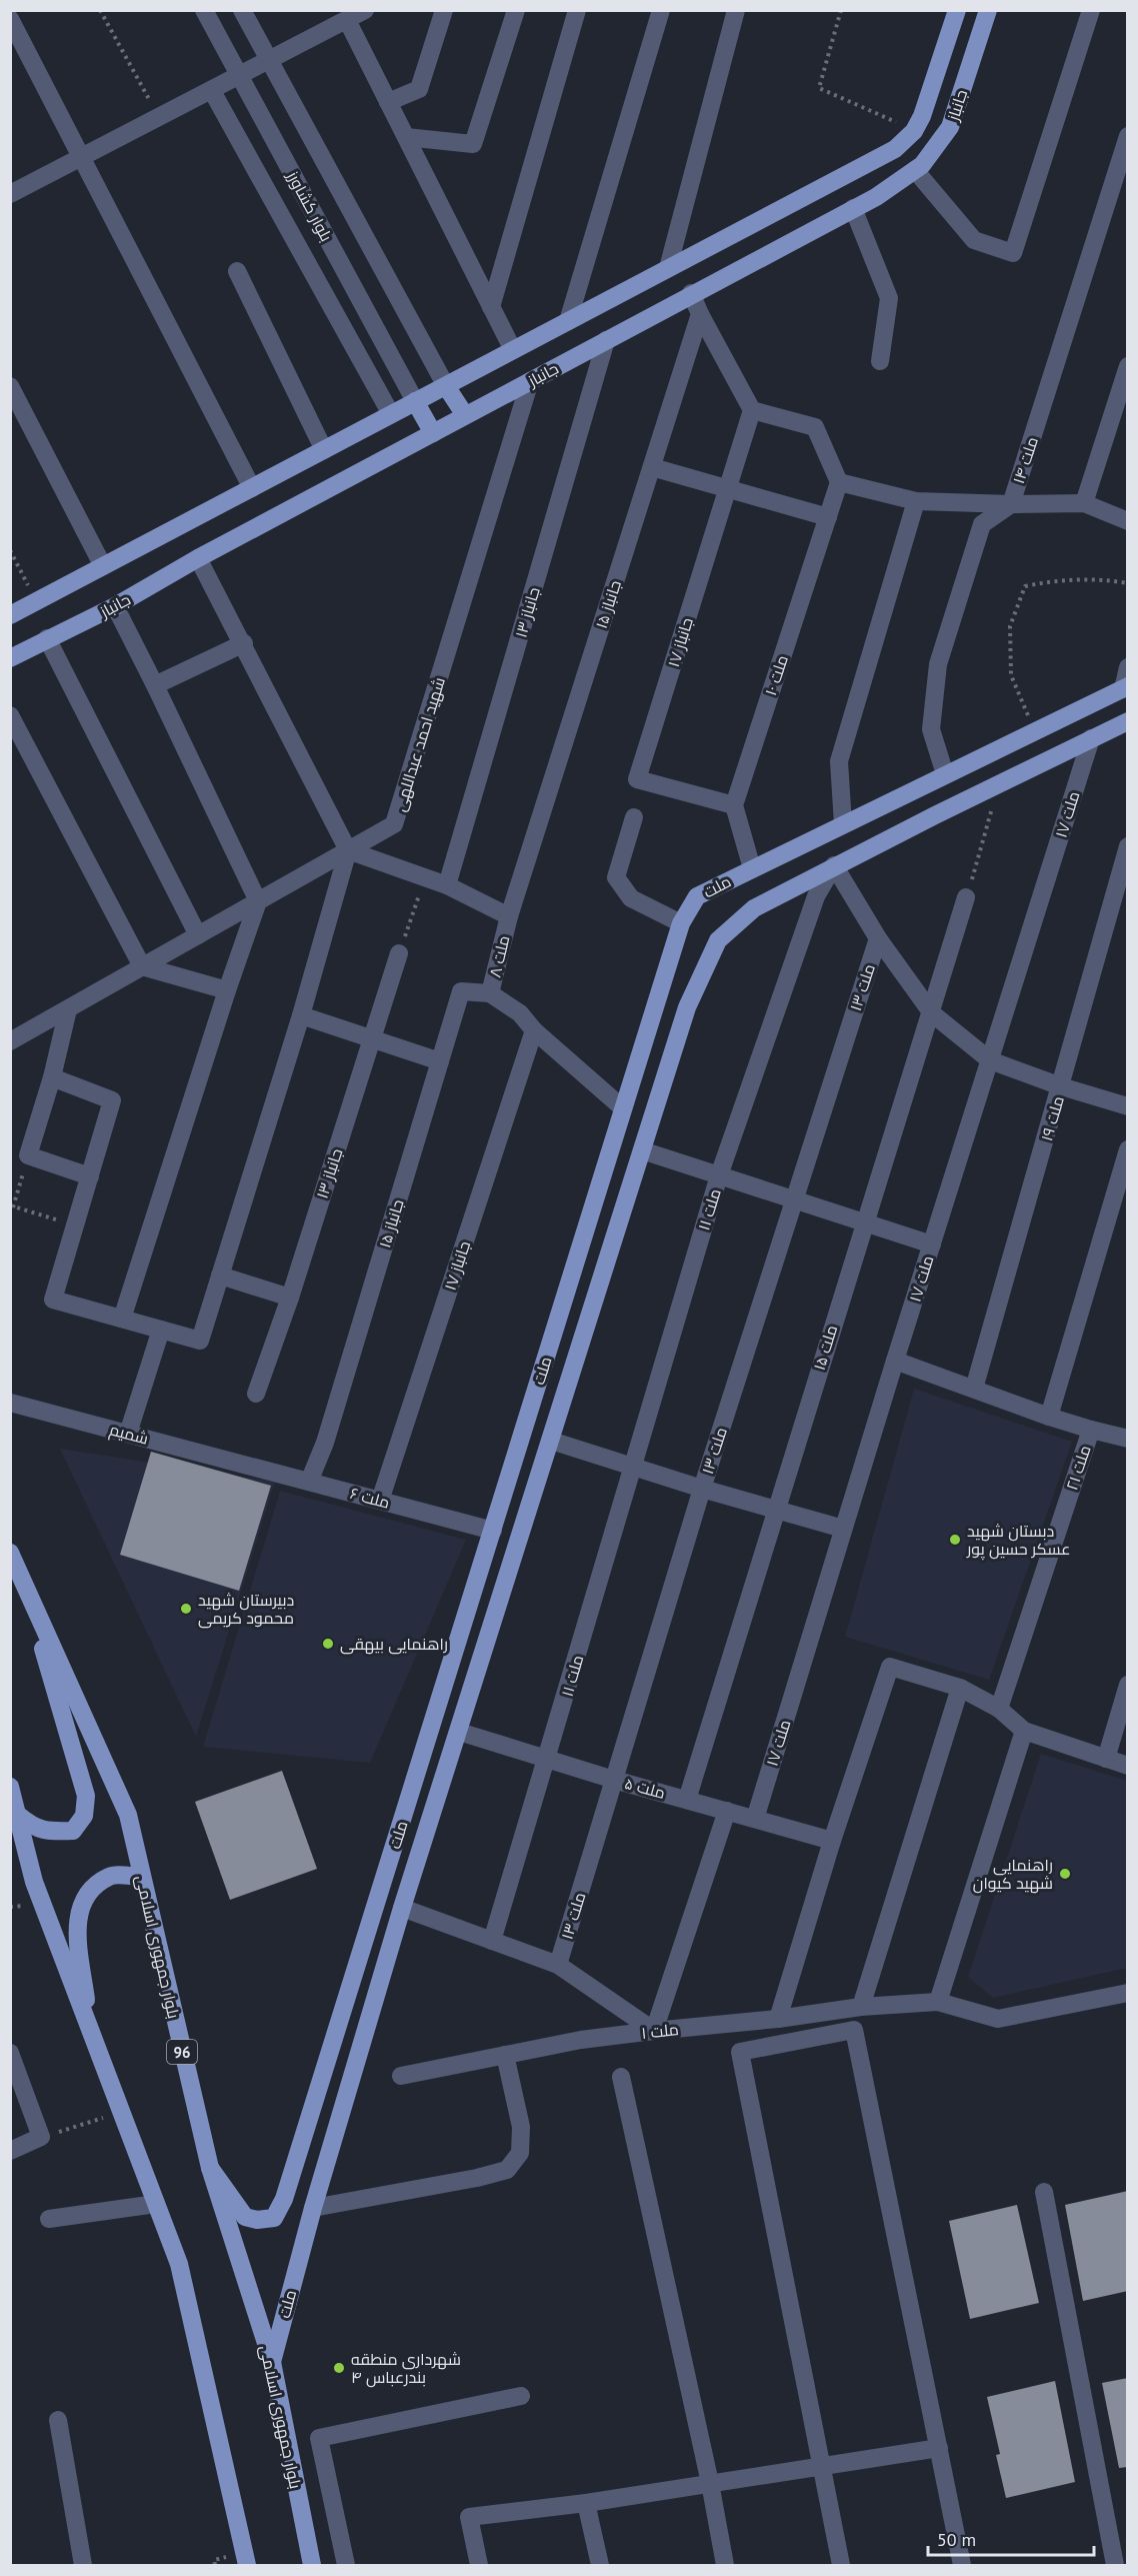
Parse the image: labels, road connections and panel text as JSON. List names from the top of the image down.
{
  "streets": {
    "main road": [
      "جانباز",
      "ملت",
      "بلوار جمهوری اسلامی",
      "96"
    ],
    "street": [
      "بلوار کشاورز",
      "ملت ۱۴",
      "جانباز ۱۵",
      "جانباز ۱۳",
      "جانباز ۱۷",
      "ملت ۱۰",
      "شهید احمد عبداللهی",
      "ملت ۱۷",
      "ملت ۸",
      "ملت ۱۳",
      "ملت ۱۹",
      "ملت ۱۱",
      "ملت ۱۵",
      "شمیم",
      "ملت ۲۱",
      "ملت ۶",
      "ملت ۵",
      "ملت ۱"
    ]
  },
  "crossings": [
    ["جانباز", "بلوار کشاورز"],
    ["جانباز", "جانباز ۱۳"],
    ["جانباز", "شهید احمد عبداللهی"],
    ["ملت ۱۴", "ملت"],
    ["جانباز ۱۵", "ملت ۸"],
    ["جانباز ۱۵", "ملت ۶"],
    ["جانباز ۱۳", "ملت ۸"],
    ["جانباز ۱۷", "ملت ۱۰"],
    ["جانباز ۱۷", "ملت ۸"],
    ["جانباز ۱۷", "ملت ۶"],
    ["شهید احمد عبداللهی", "ملت ۸"],
    ["ملت ۱۷", "ملت"],
    ["ملت ۱۷", "ملت ۲۱"],
    ["ملت ۱۷", "ملت ۵"],
    ["ملت", "ملت ۸"],
    ["ملت", "ملت ۱۱"],
    ["ملت", "ملت ۶"],
    ["ملت", "ملت ۵"],
    ["ملت", "بلوار جمهوری اسلامی"],
    ["ملت ۱۳", "ملت ۵"],
    ["ملت ۱۹", "ملت ۲۱"],
    ["ملت ۱۱", "ملت ۵"],
    ["ملت ۱۵", "ملت ۵"],
    ["شمیم", "ملت ۶"]
  ],
  "places": [
    "دبستان شهید عسکر حسین پور",
    "دبیرستان شهید محمود کریمی",
    "راهنمایی بیهقی",
    "راهنمایی شهید کیوان",
    "شهرداری منطقه ۴ بندرعباس"
  ],
  "scale_bar": "50 m"
}
